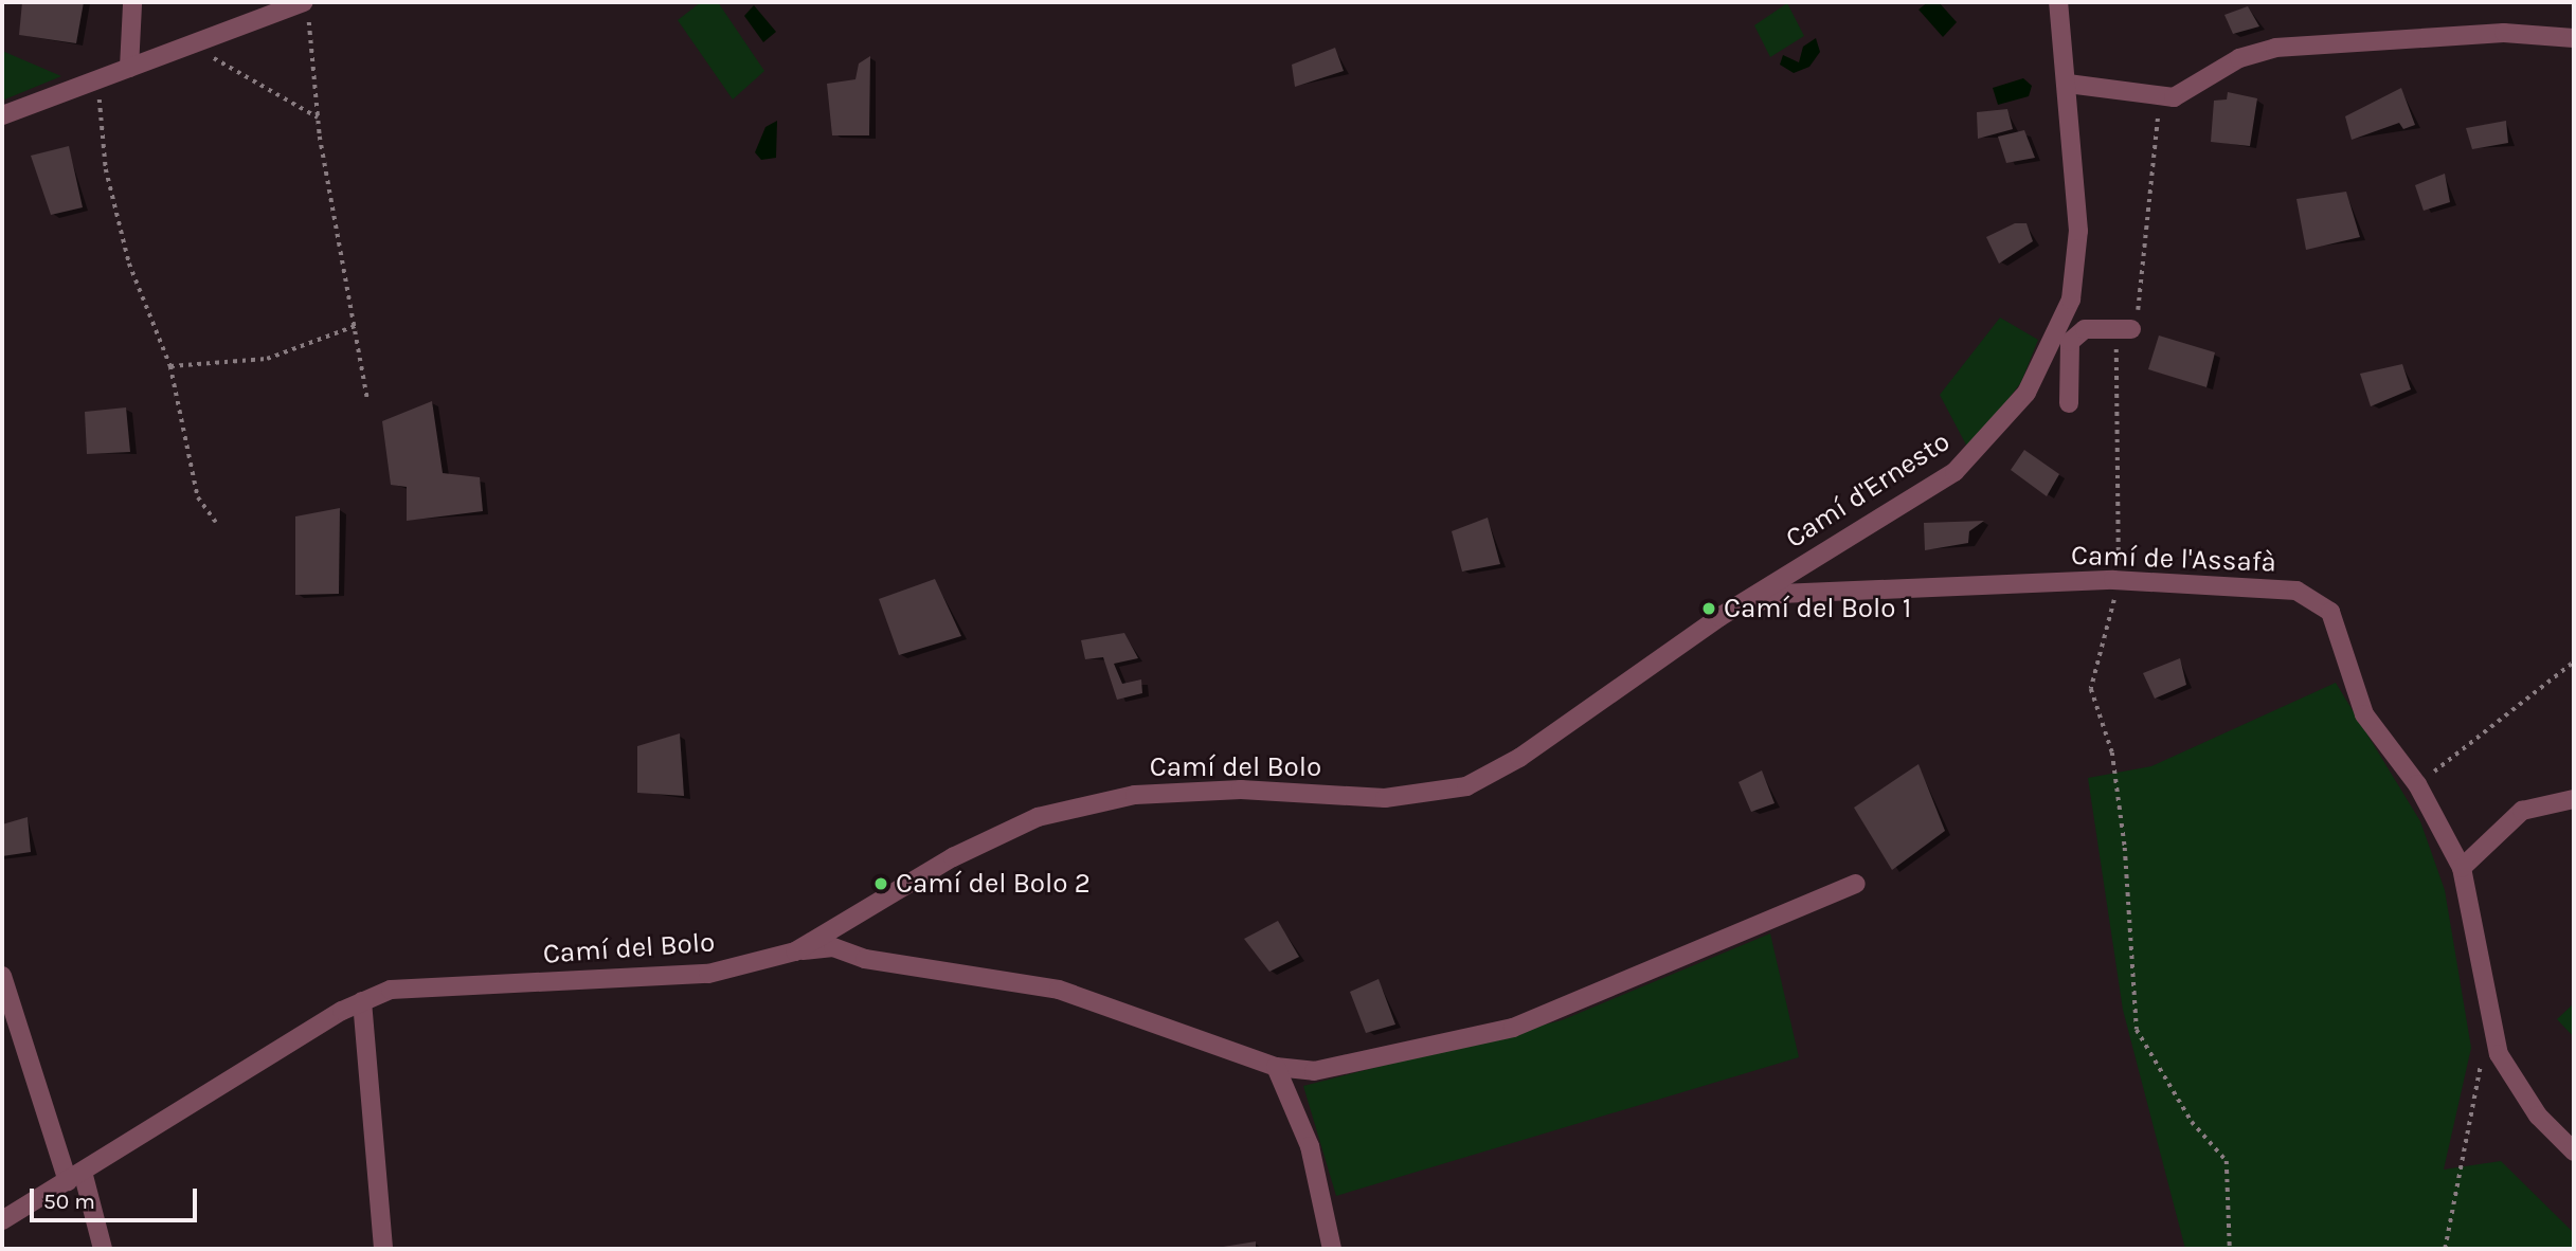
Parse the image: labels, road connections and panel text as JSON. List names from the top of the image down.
{
  "streets": {
    "street": ["Camí d'Ernesto", "Camí de l'Assafà", "Camí del Bolo"]
  },
  "crossings": [
    ["Camí d'Ernesto", "Camí de l'Assafà"],
    ["Camí d'Ernesto", "Camí del Bolo"],
    ["Camí de l'Assafà", "Camí del Bolo"]
  ],
  "places": ["Camí del Bolo 1", "Camí del Bolo 2"],
  "scale_bar": "50 m"
}
